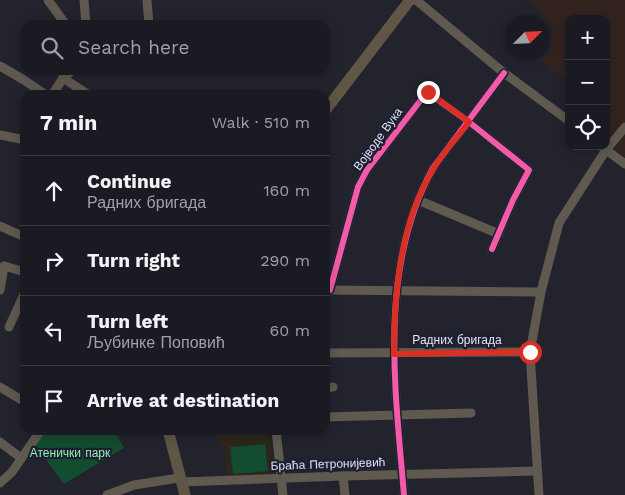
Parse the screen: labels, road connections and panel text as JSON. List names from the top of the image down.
{
  "streets": {
    "street": ["Војводе Вука", "Радних бригада", "Браћа Петронијевић"]
  },
  "parks": ["Атенички парк"],
  "north": "top right",
  "page": {
    "map_buttons": ["+", "−"],
    "search": "Search here",
    "heading": ["7 min", "Walk · 510 m"],
    "list": [
      ["Continue", "Радних бригада", "160 m"],
      ["Turn right", "290 m"],
      ["Turn left", "Љубинке Поповић", "60 m"],
      "Arrive at destination"
    ]
  }
}
